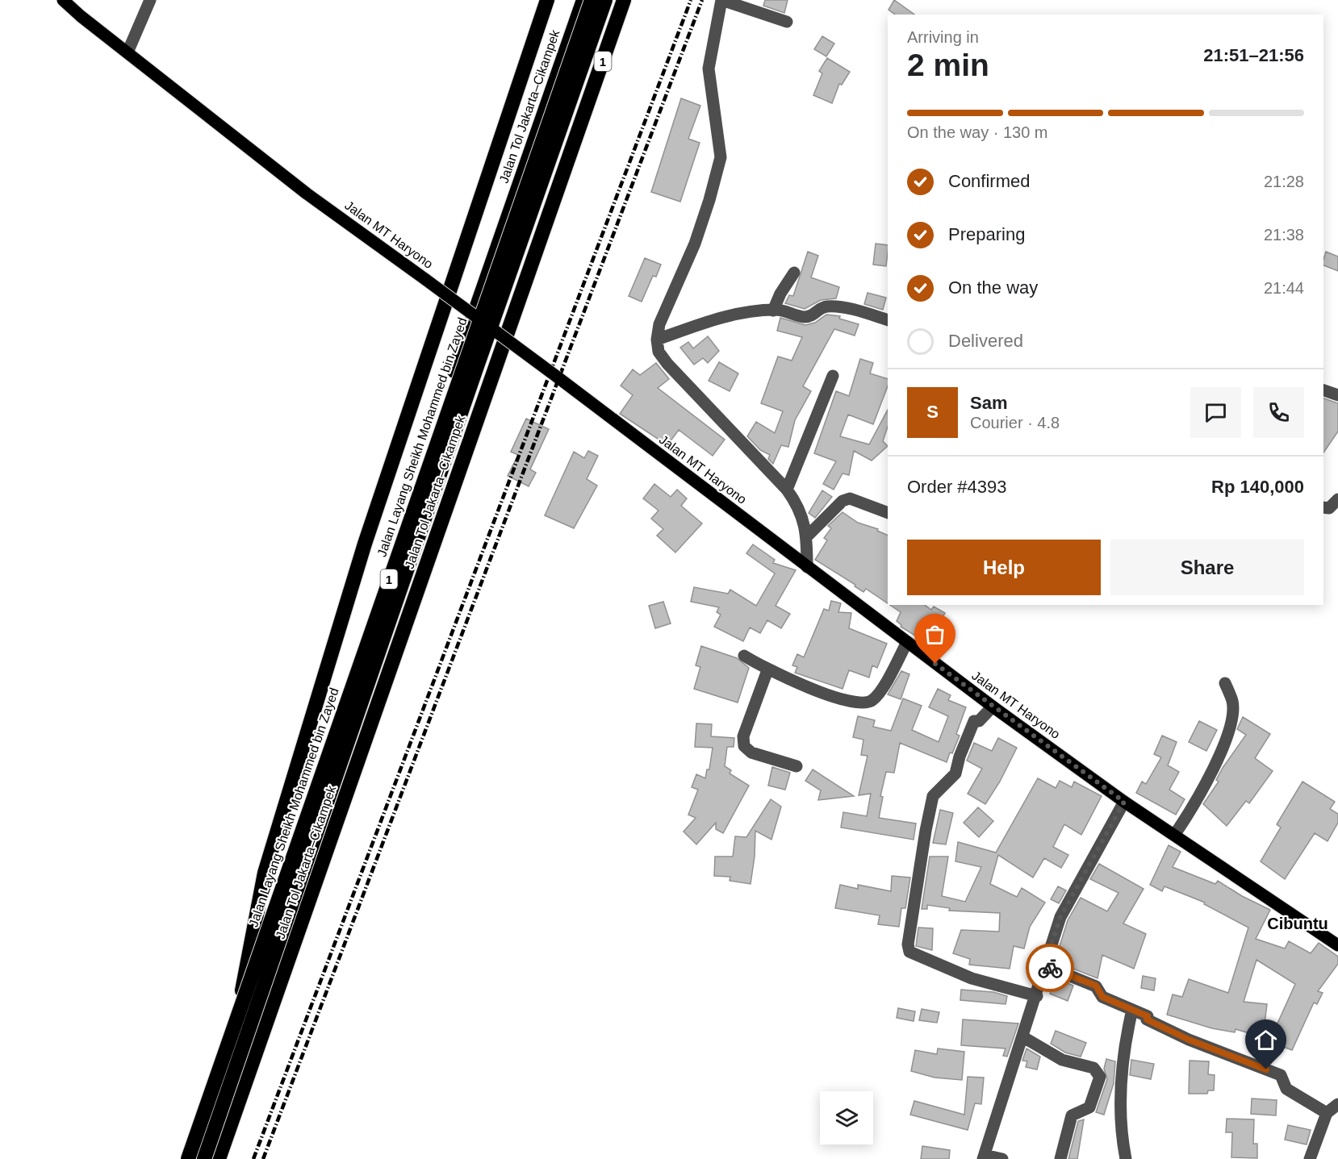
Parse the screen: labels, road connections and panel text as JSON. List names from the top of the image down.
{
  "streets": {
    "highway": ["1", "Jalan Tol Jakarta–Cikampek", "Jalan Layang Sheikh Mohammed bin Zayed"],
    "main road": ["Jalan MT Haryono"]
  },
  "crossings": [
    ["Jalan Tol Jakarta–Cikampek", "Jalan Layang Sheikh Mohammed bin Zayed"]
  ],
  "districts": ["Cibuntu"],
  "page": {
    "heading": ["2 min", "Arriving in", "21:51–21:56"],
    "panel": [
      "Sam",
      "Courier · 4.8",
      "Order #4393",
      "Rp 140,000"
    ],
    "bar": "On the way · 130 m",
    "list": [
      ["Confirmed", "21:28"],
      ["Preparing", "21:38"],
      ["On the way", "21:44"],
      "Delivered"
    ],
    "round": "S",
    "buttons": ["Help", "Share"]
  }
}
